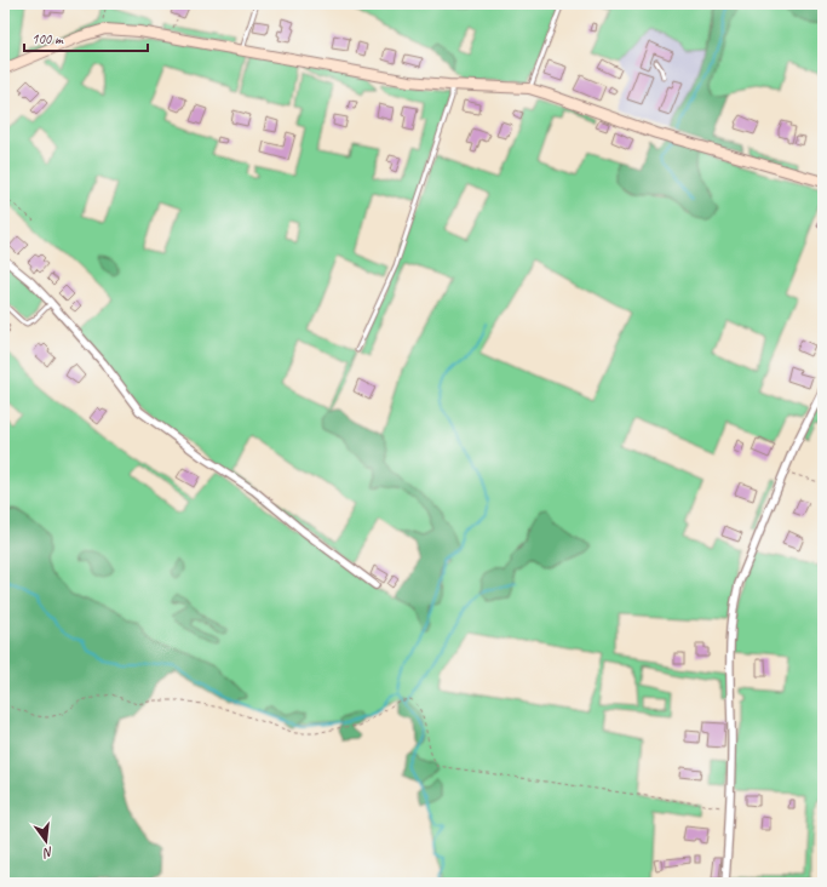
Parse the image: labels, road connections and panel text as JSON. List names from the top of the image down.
{
  "scale_bar": "100 m",
  "north": "bottom"
}
